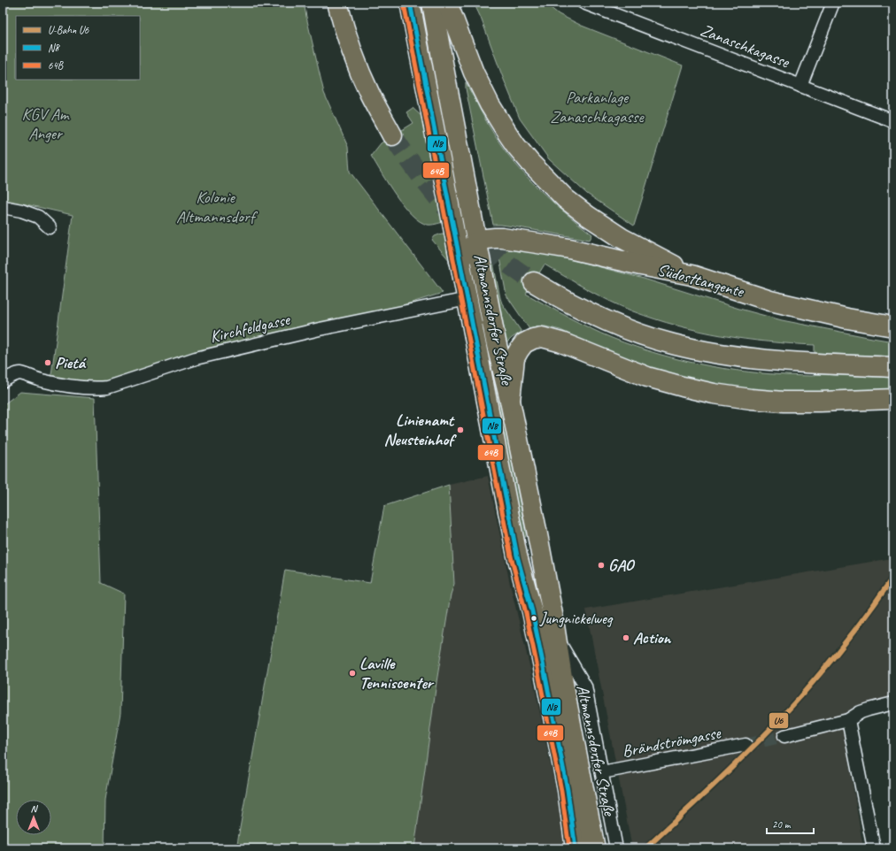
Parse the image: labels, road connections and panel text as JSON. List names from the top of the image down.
{
  "streets": {
    "main road": ["Südosttangente", "Altmannsdorfer Straße"],
    "street": ["Zanaschkagasse", "Kirchfeldgasse", "Brändströmgasse"]
  },
  "crossings": [
    ["Südosttangente", "Altmannsdorfer Straße"],
    ["Altmannsdorfer Straße", "Kirchfeldgasse"],
    ["Altmannsdorfer Straße", "Brändströmgasse"]
  ],
  "parks": ["Parkanlage Zanaschkagasse", "KGV Am Anger", "Kolonie Altmannsdorf"],
  "places": [
    "Pietá",
    "Linienamt Neusteinhof",
    "GAO",
    "Jungnickelweg",
    "Action",
    "Laville Tenniscenter"
  ],
  "lines": ["transit line N8", "transit line 64B", "metro line U6"],
  "legend": ["U-Bahn U6", "N8", "64B"],
  "scale_bar": "20 m",
  "north": "top"
}
